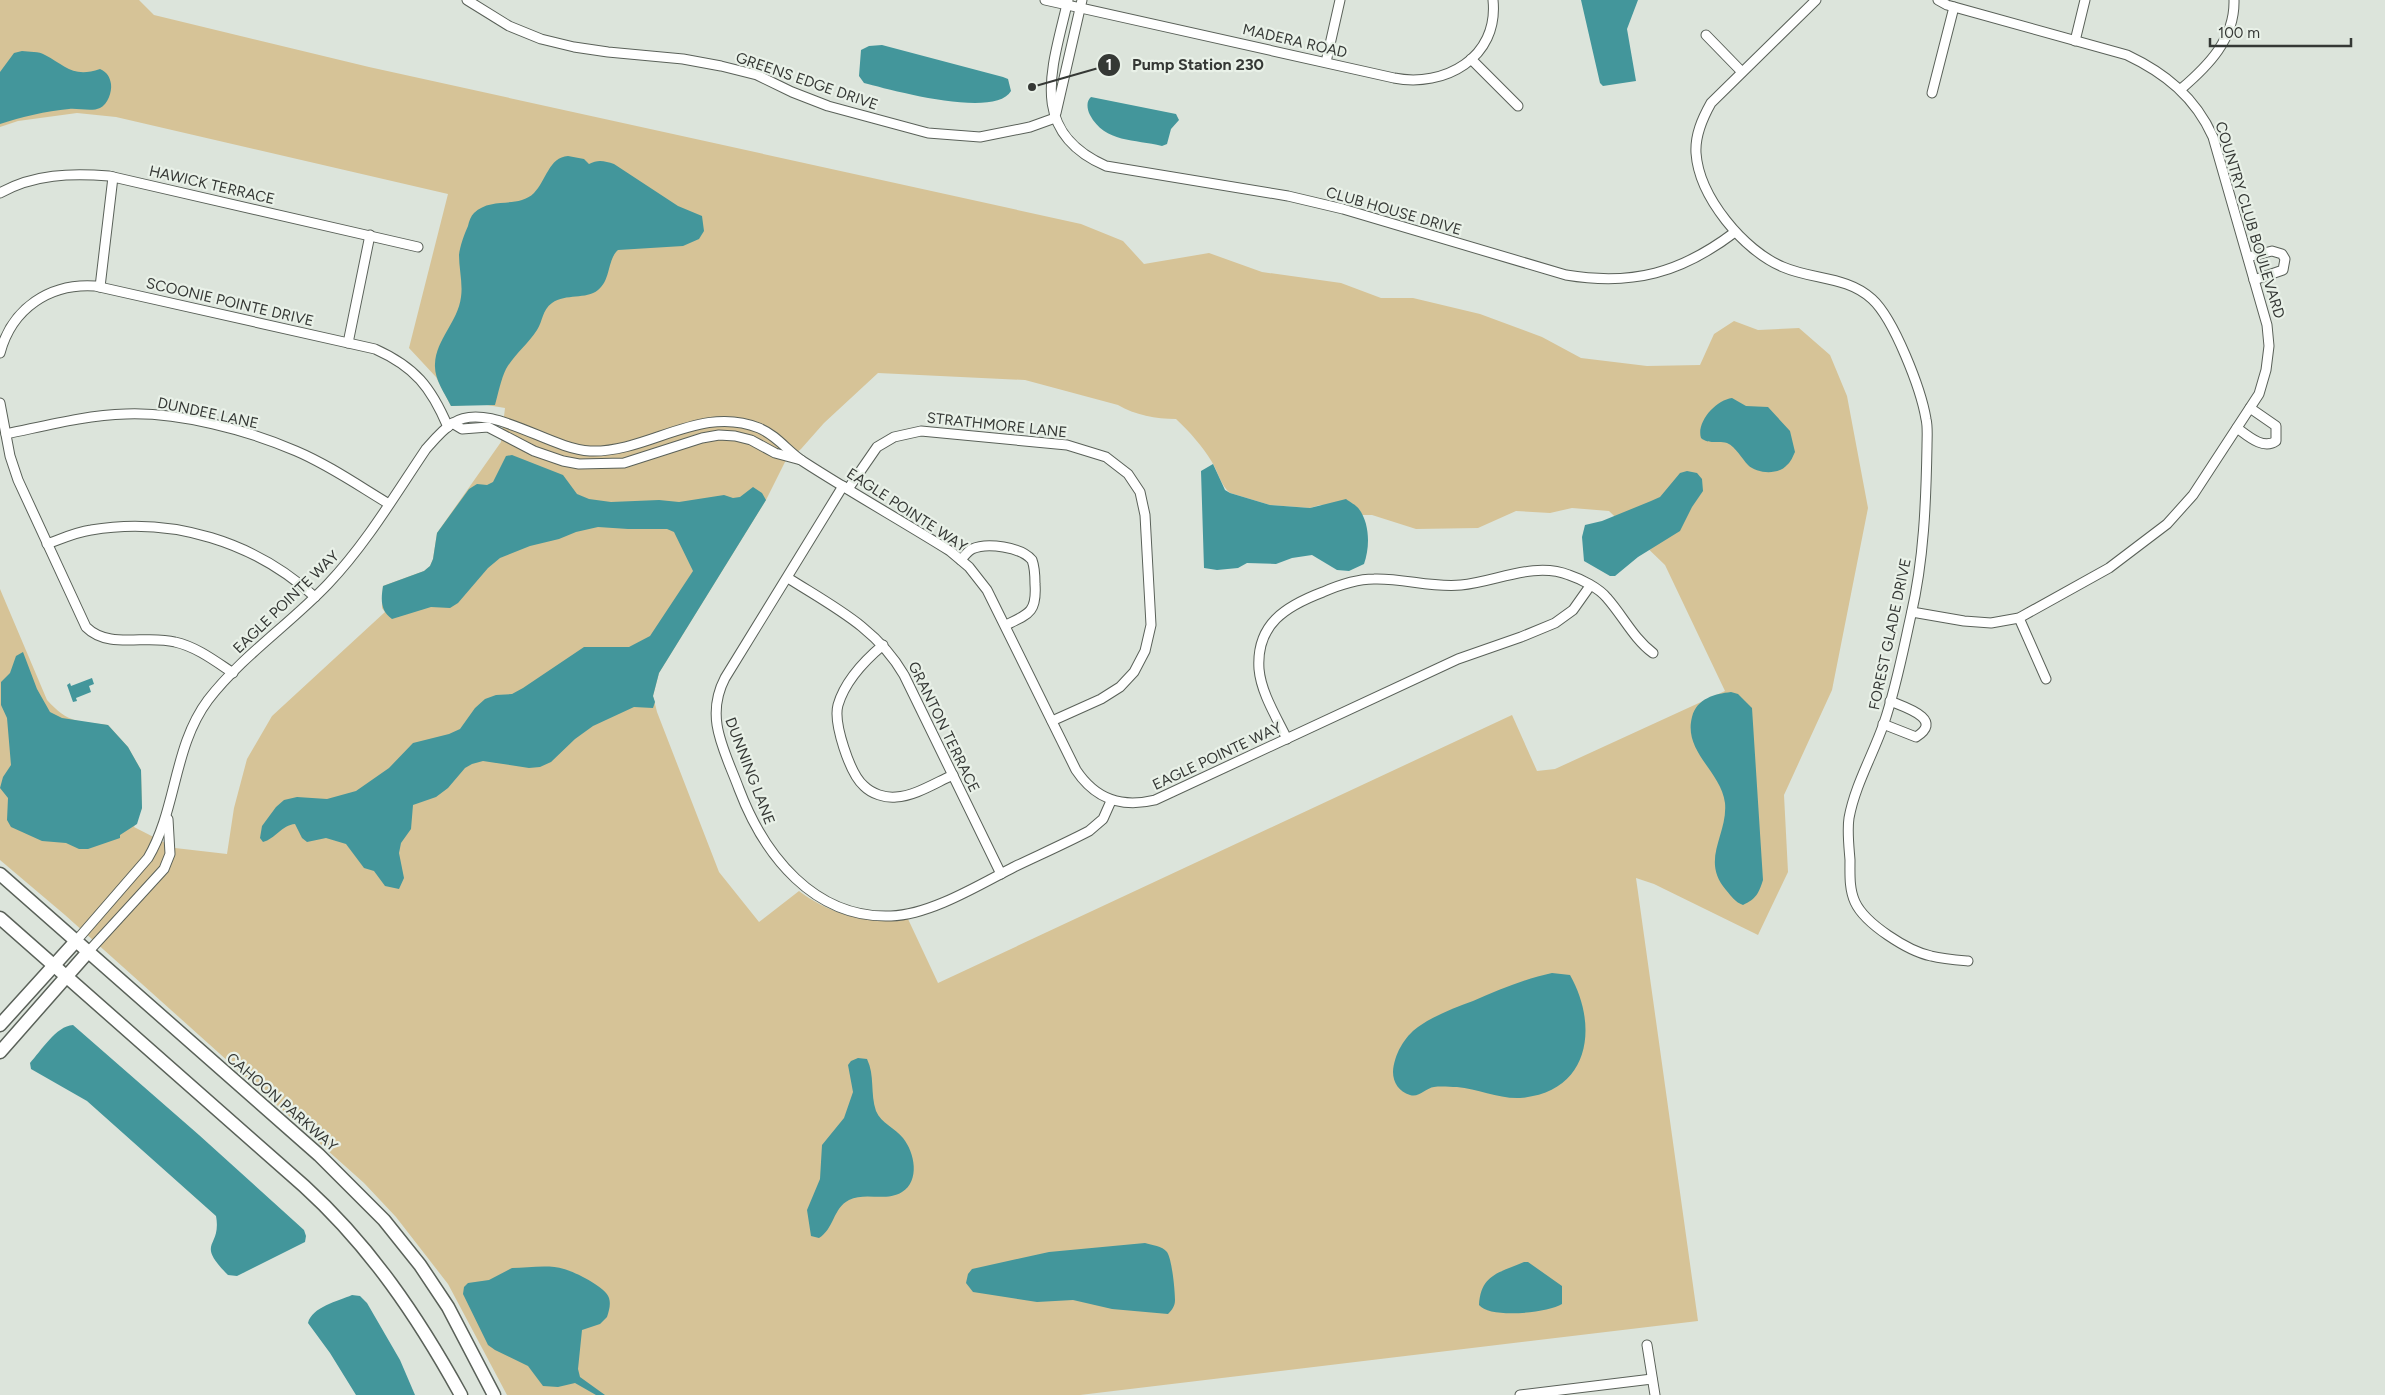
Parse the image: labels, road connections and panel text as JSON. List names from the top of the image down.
{
  "streets": {
    "street": [
      "MADERA ROAD",
      "GREENS EDGE DRIVE",
      "HAWICK TERRACE",
      "CLUB HOUSE DRIVE",
      "COUNTRY CLUB BOULEVARD",
      "SCOONIE POINTE DRIVE",
      "DUNDEE LANE",
      "STRATHMORE LANE",
      "EAGLE POINTE WAY",
      "FOREST GLADE DRIVE",
      "GRANTON TERRACE",
      "DUNNING LANE",
      "CAHOON PARKWAY"
    ]
  },
  "crossings": [
    ["MADERA ROAD", "CLUB HOUSE DRIVE"],
    ["GREENS EDGE DRIVE", "CLUB HOUSE DRIVE"],
    ["CLUB HOUSE DRIVE", "FOREST GLADE DRIVE"],
    ["COUNTRY CLUB BOULEVARD", "FOREST GLADE DRIVE"],
    ["SCOONIE POINTE DRIVE", "EAGLE POINTE WAY"],
    ["DUNDEE LANE", "EAGLE POINTE WAY"],
    ["STRATHMORE LANE", "EAGLE POINTE WAY"],
    ["STRATHMORE LANE", "DUNNING LANE"],
    ["EAGLE POINTE WAY", "DUNNING LANE"],
    ["EAGLE POINTE WAY", "CAHOON PARKWAY"],
    ["GRANTON TERRACE", "DUNNING LANE"]
  ],
  "places": ["Pump Station 230"],
  "scale_bar": "100 m"
}
